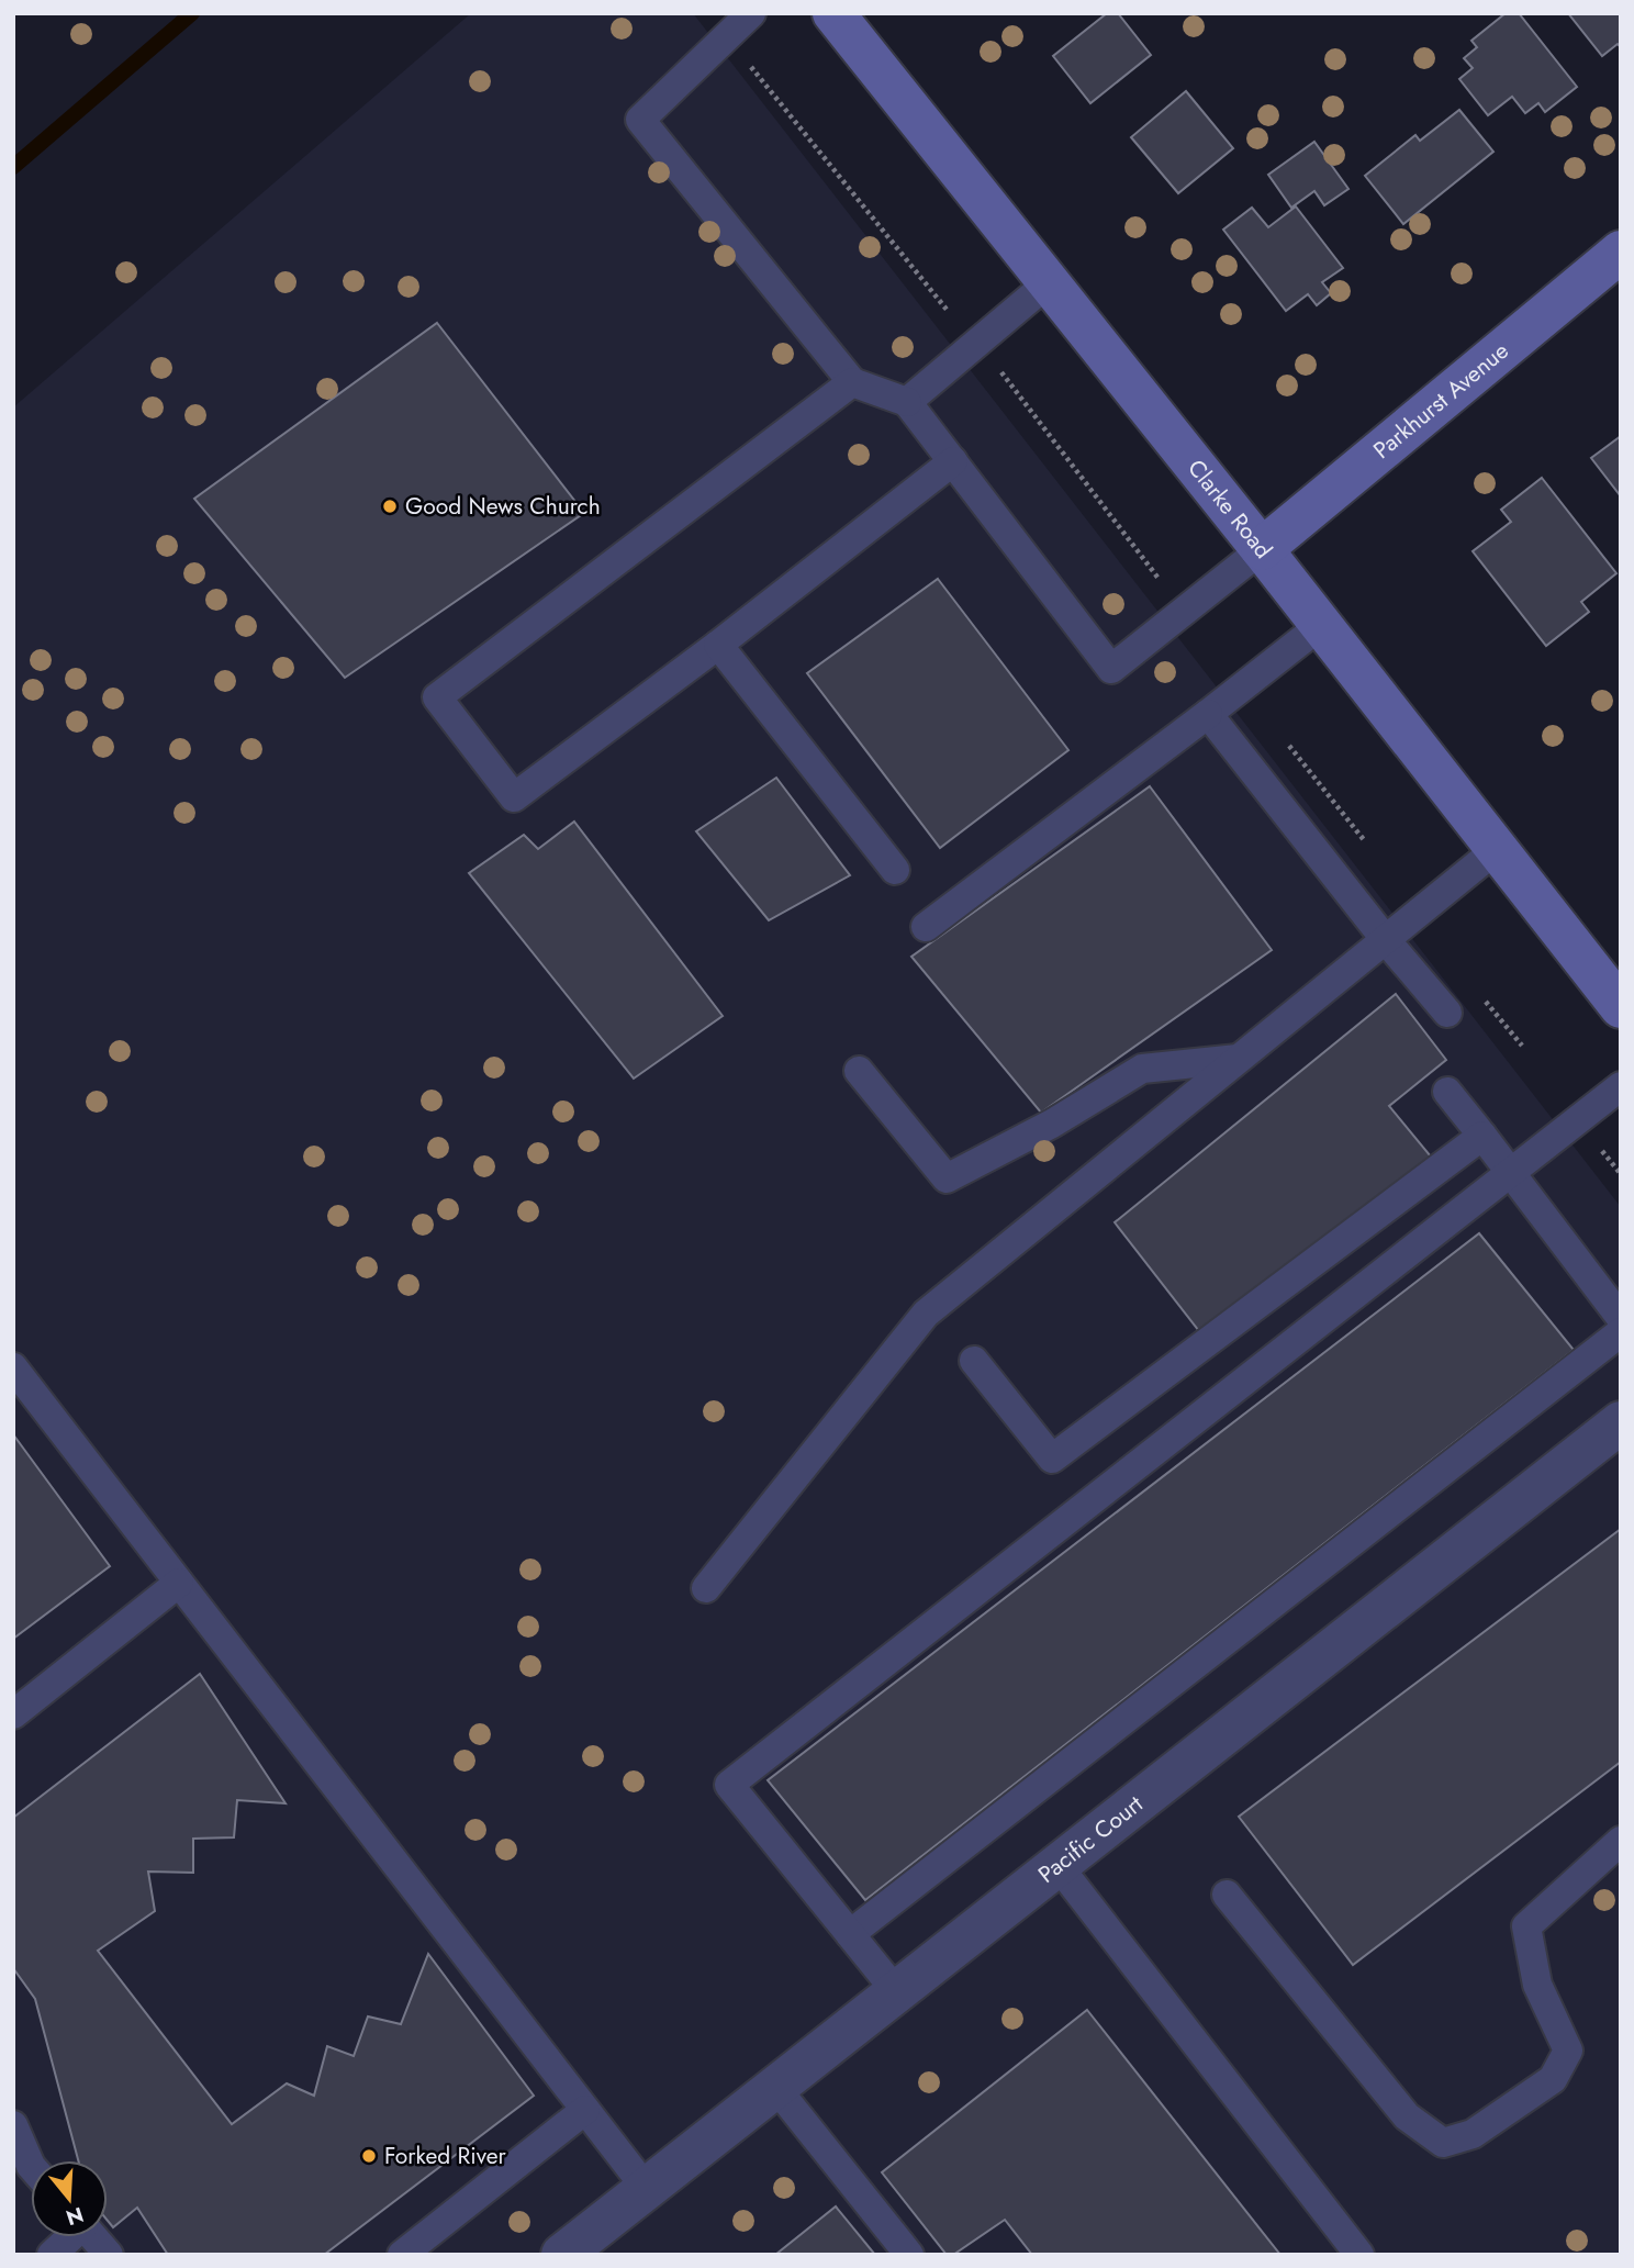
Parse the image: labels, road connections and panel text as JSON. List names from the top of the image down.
{
  "streets": {
    "main road": ["Parkhurst Avenue", "Clarke Road"],
    "street": ["Pacific Court"]
  },
  "crossings": [
    ["Parkhurst Avenue", "Clarke Road"]
  ],
  "places": ["Good News Church", "Forked River"],
  "north": "bottom"
}
